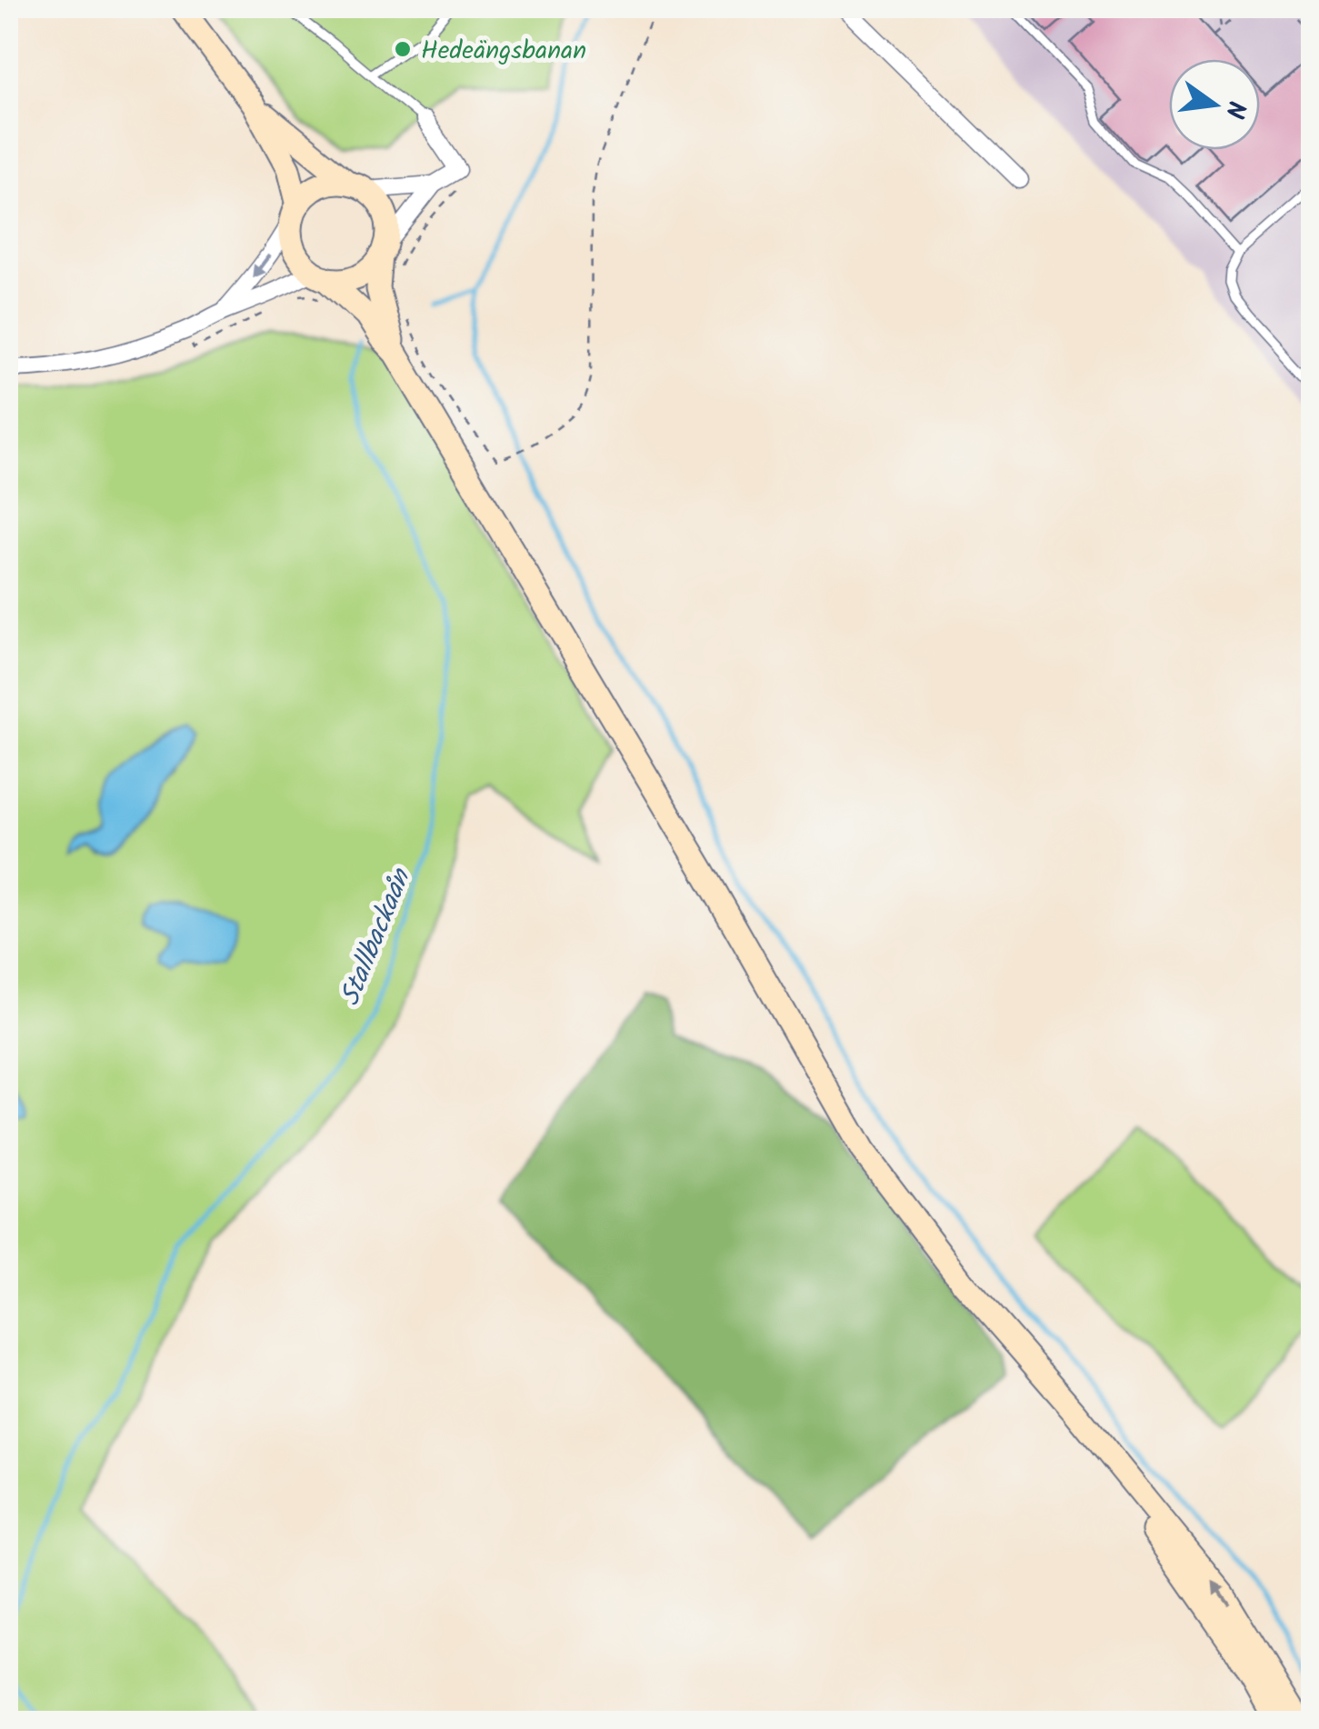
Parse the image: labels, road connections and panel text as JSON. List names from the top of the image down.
{
  "water": ["Stallbackaån"],
  "places": ["Hedeängsbanan"],
  "north": "right"
}
